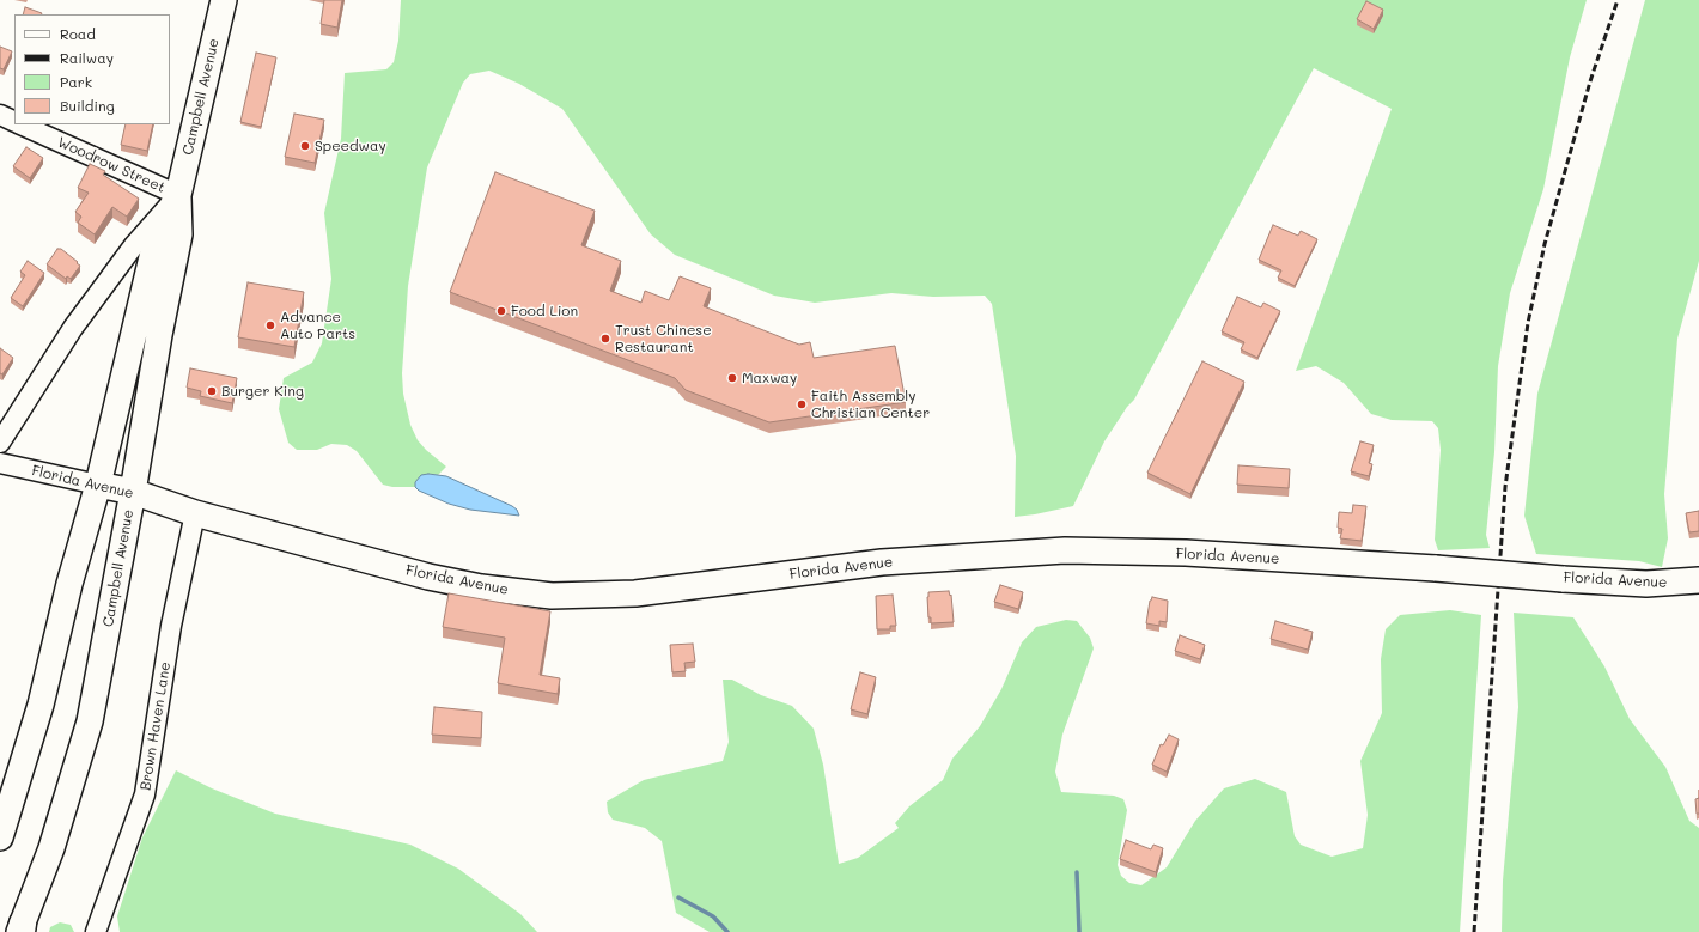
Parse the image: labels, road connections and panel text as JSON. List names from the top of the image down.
{
  "streets": {
    "main road": ["Campbell Avenue", "Florida Avenue"],
    "street": ["Woodrow Street", "Brown Haven Lane"]
  },
  "crossings": [
    ["Campbell Avenue", "Woodrow Street"],
    ["Campbell Avenue", "Florida Avenue"],
    ["Florida Avenue", "Brown Haven Lane"]
  ],
  "places": [
    "Speedway",
    "Food Lion",
    "Advance Auto Parts",
    "Trust Chinese Restaurant",
    "Maxway",
    "Burger King",
    "Faith Assembly Christian Center"
  ],
  "legend": [
    "Road",
    "Railway",
    "Park",
    "Building"
  ]
}
